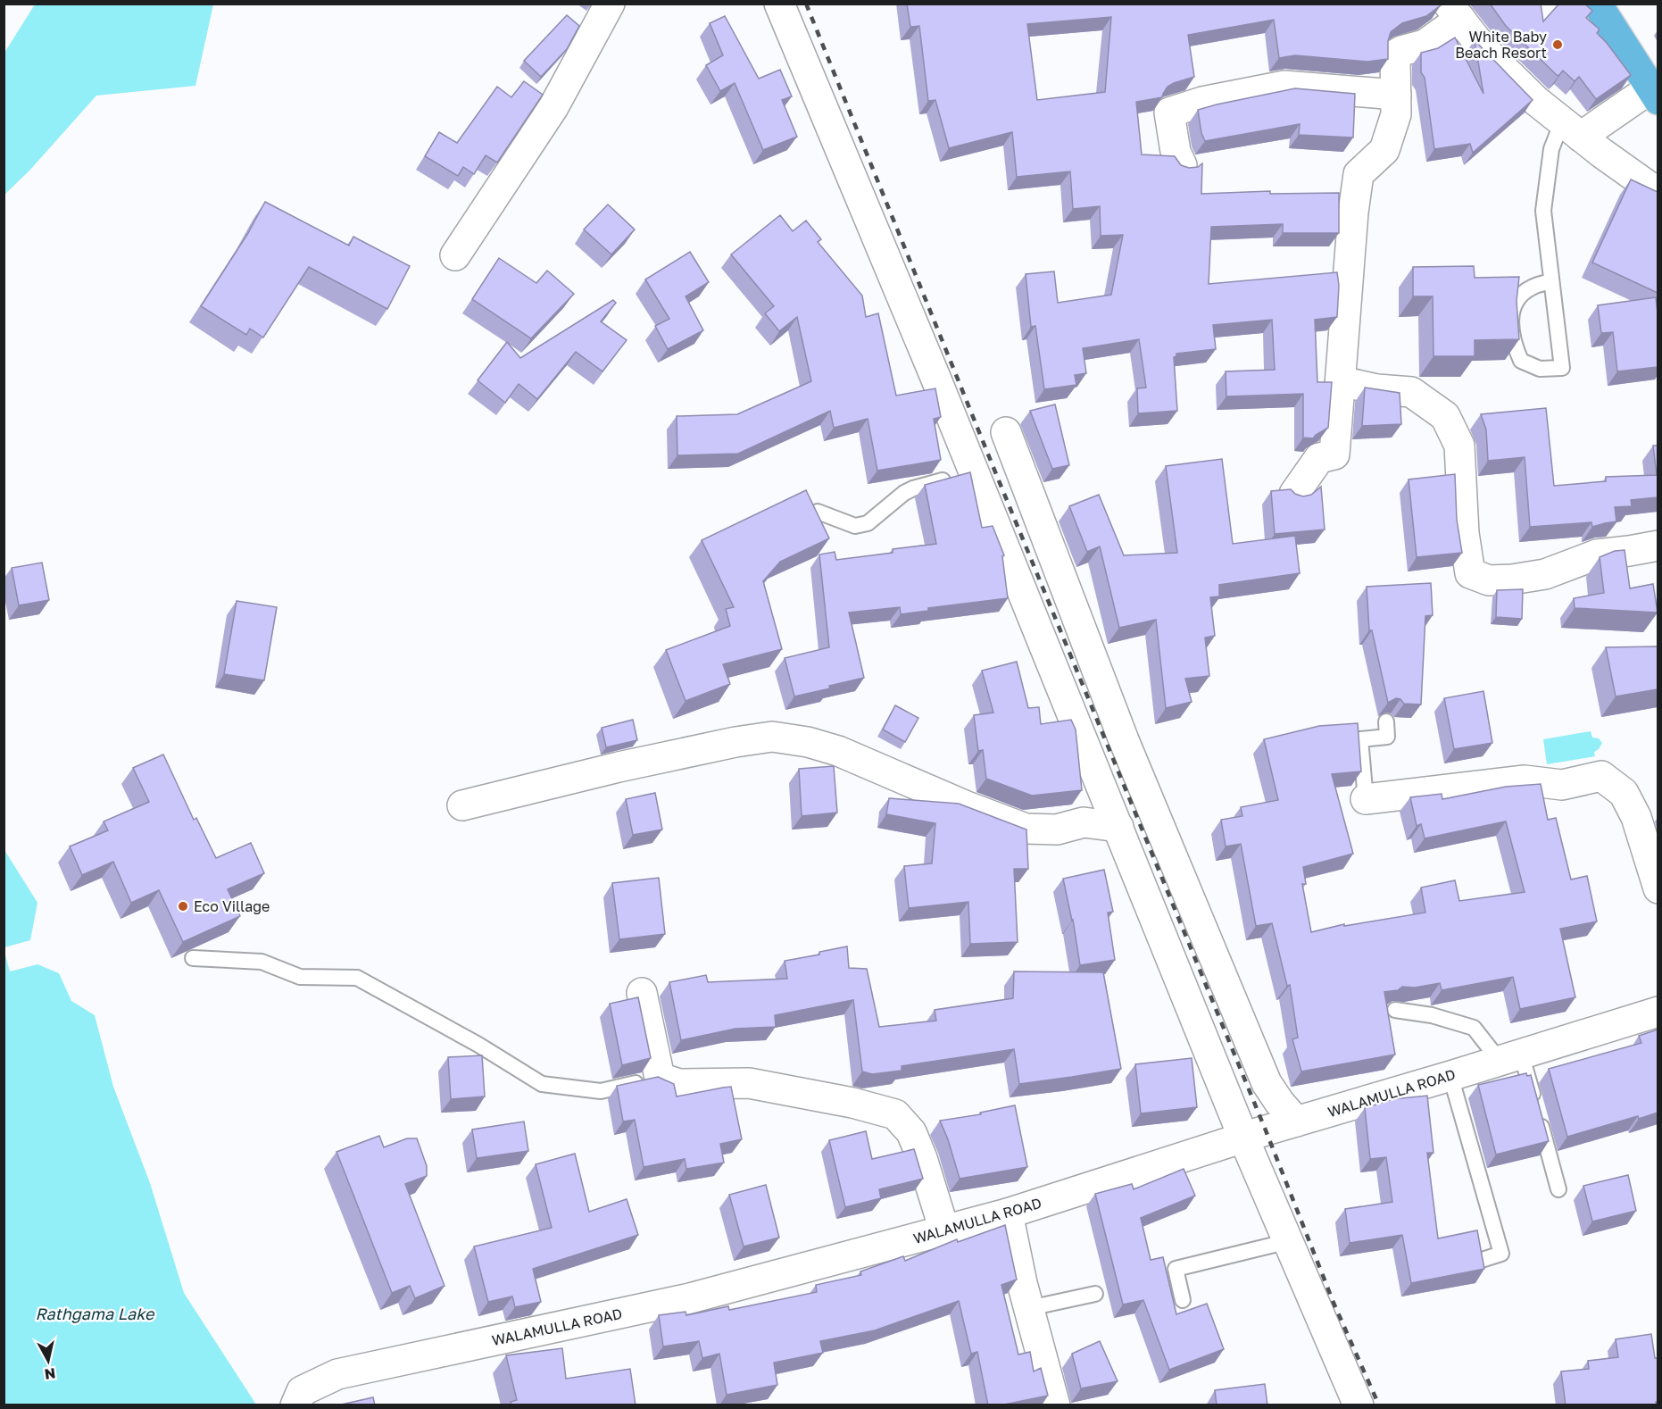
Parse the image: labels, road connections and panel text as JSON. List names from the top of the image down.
{
  "streets": {
    "street": ["WALAMULLA ROAD"]
  },
  "water": ["Rathgama Lake"],
  "places": ["White Baby Beach Resort", "Eco Village"],
  "north": "bottom"
}
